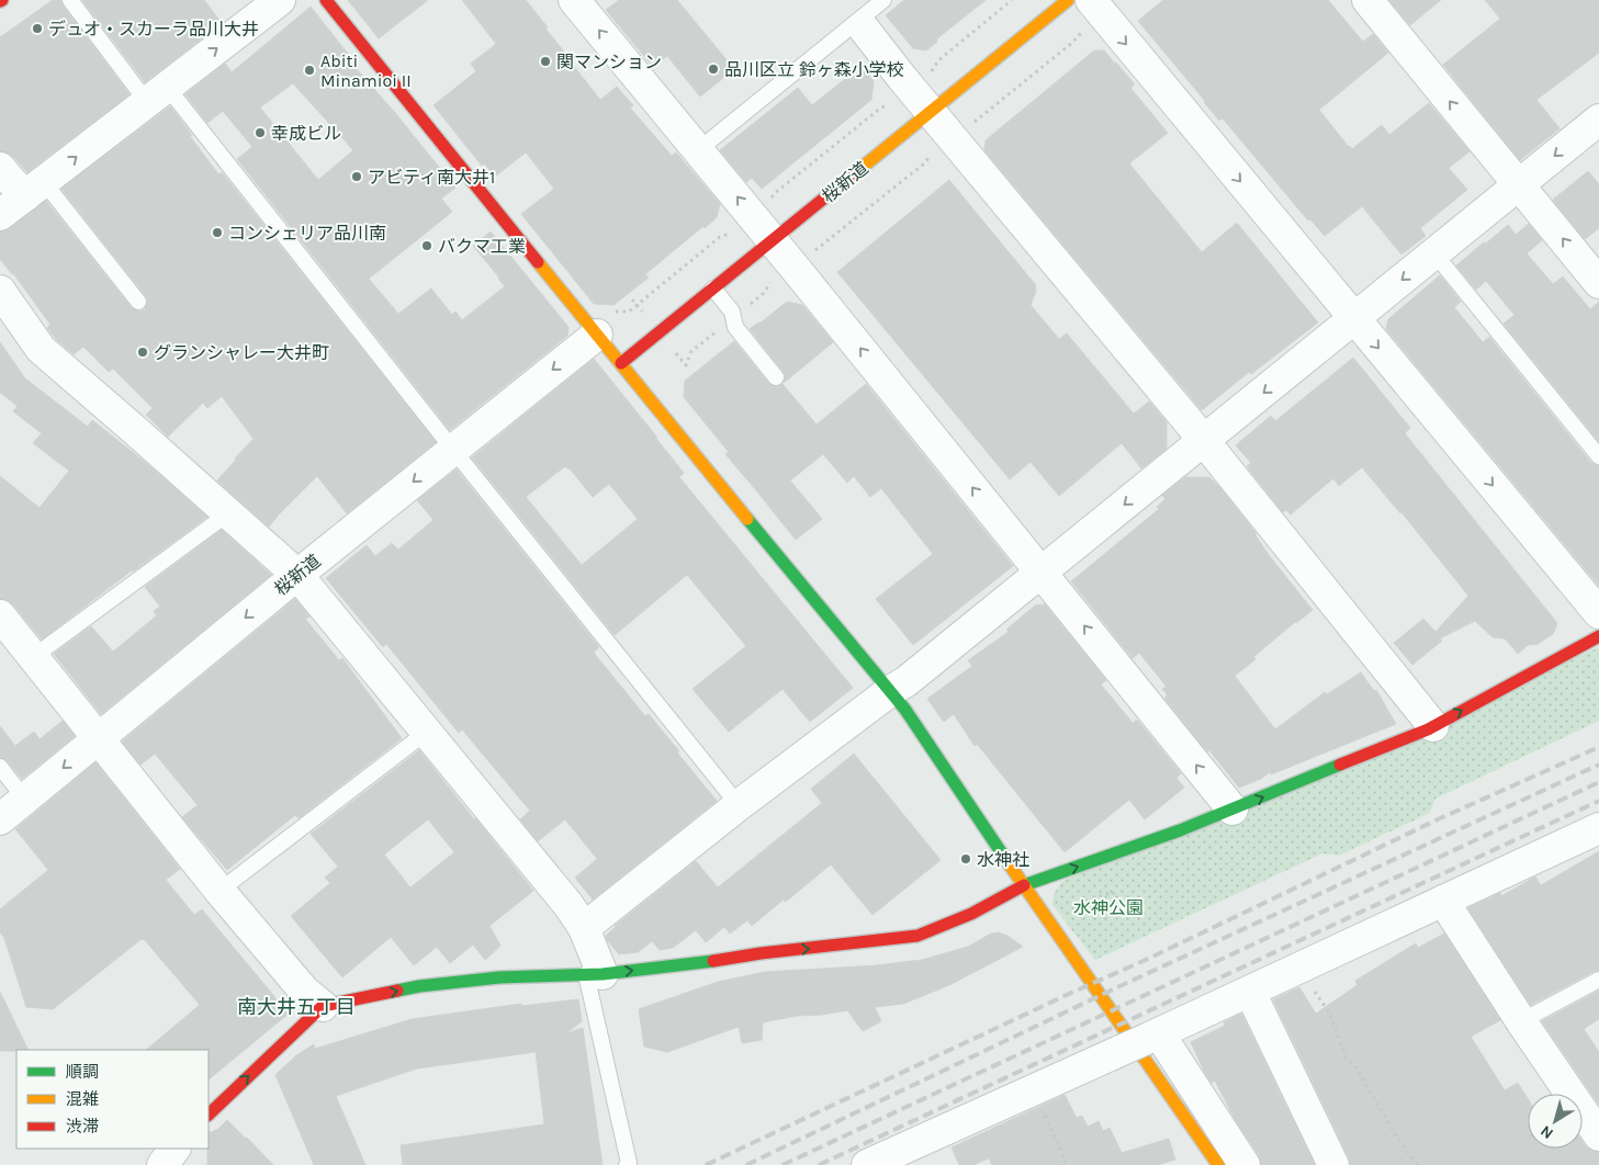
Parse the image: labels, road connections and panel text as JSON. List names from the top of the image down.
{
  "streets": {
    "street": ["桜新道"]
  },
  "one_way": ["桜新道"],
  "districts": ["南大井五丁目"],
  "parks": ["水神公園"],
  "places": [
    "デュオ・スカーラ品川大井",
    "関マンション",
    "品川区立 鈴ヶ森小学校",
    "Abiti Minamioi II",
    "幸成ビル",
    "アビティ南大井1",
    "コンシェリア品川南",
    "バクマ工業",
    "グランシャレー大井町",
    "水神社"
  ],
  "legend": ["順調", "混雑", "渋滞"],
  "north": "bottom left"
}
